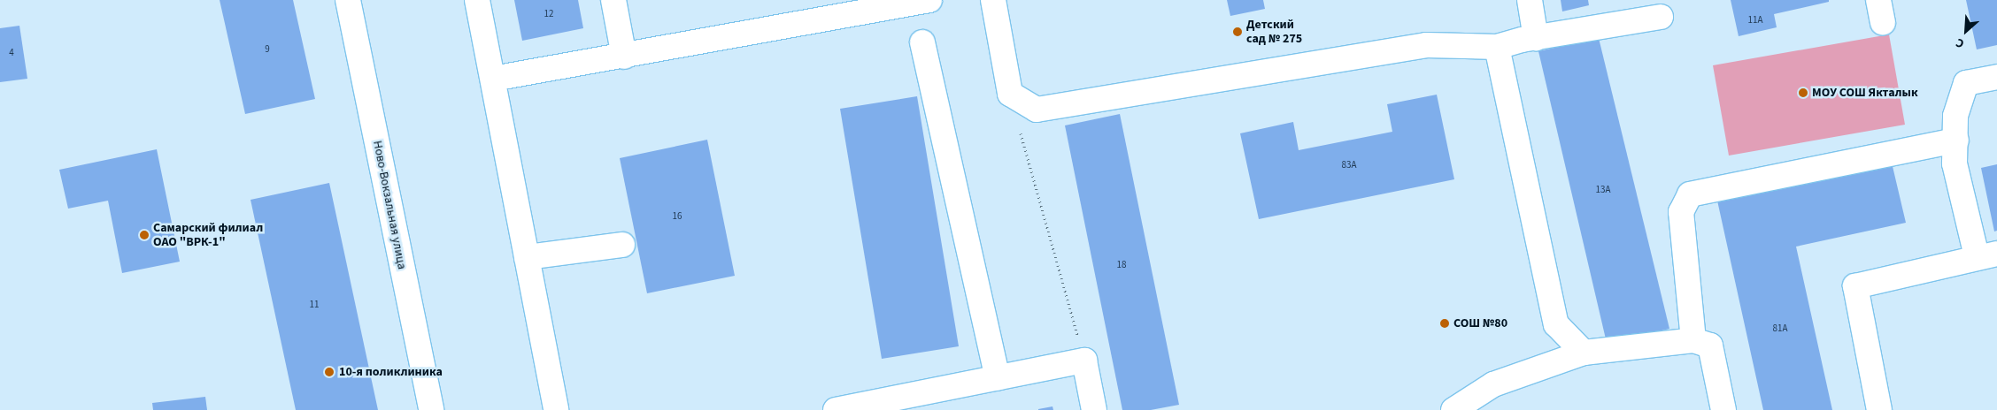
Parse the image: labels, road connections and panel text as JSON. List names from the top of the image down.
{
  "streets": {
    "main road": ["Ново-Вокзальная улица"]
  },
  "places": [
    "Детский сад № 275",
    "МОУ СОШ Якталык",
    "Самарский филиал ОАО \"ВРК-1\"",
    "СОШ №80",
    "10-я поликлиника"
  ],
  "house_numbers": [
    "12",
    "11А",
    "9",
    "4",
    "83А",
    "13А",
    "16",
    "18",
    "11",
    "81А"
  ],
  "north": "bottom left"
}
